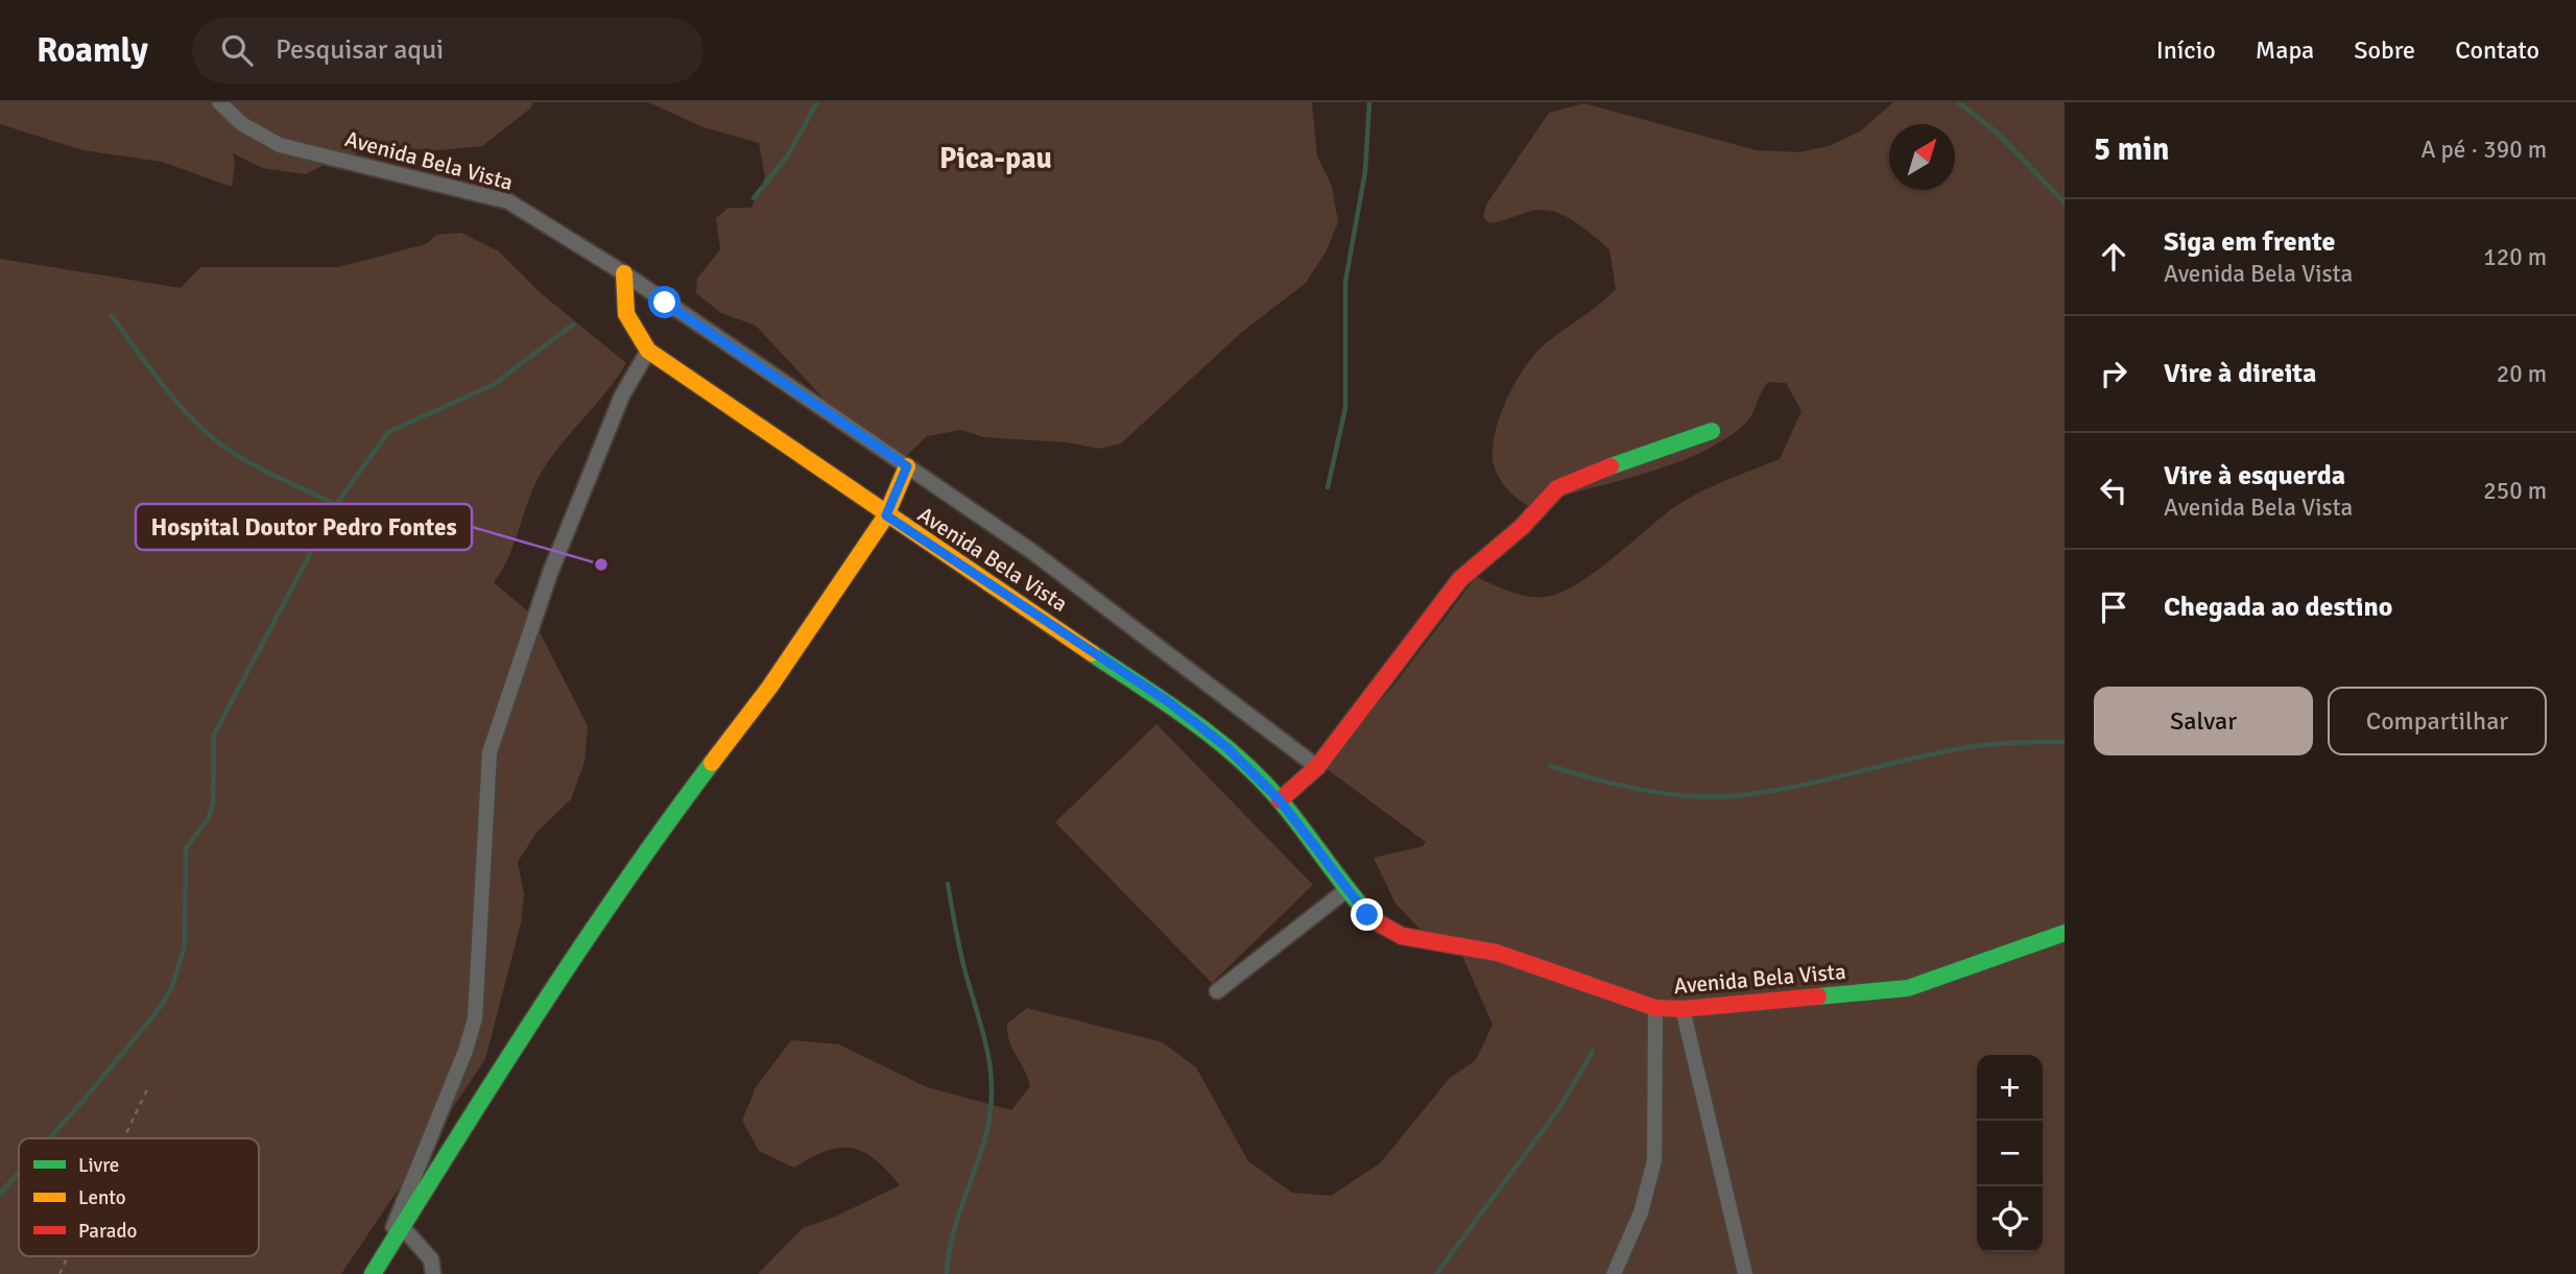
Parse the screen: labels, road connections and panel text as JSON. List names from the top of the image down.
{
  "streets": {
    "street": ["Avenida Bela Vista"]
  },
  "districts": ["Pica-pau"],
  "places": ["Hospital Doutor Pedro Fontes"],
  "legend": ["Livre", "Lento", "Parado"],
  "north": "top right",
  "page": {
    "header": "Roamly",
    "search": "Pesquisar aqui",
    "nav": [
      "Início",
      "Mapa",
      "Sobre",
      "Contato"
    ],
    "heading": ["5 min", "A pé · 390 m"],
    "list": [
      ["Siga em frente", "Avenida Bela Vista", "120 m"],
      ["Vire à direita", "20 m"],
      ["Vire à esquerda", "Avenida Bela Vista", "250 m"],
      "Chegada ao destino"
    ],
    "buttons": ["Salvar", "Compartilhar"],
    "map_buttons": ["+", "−"]
  }
}
